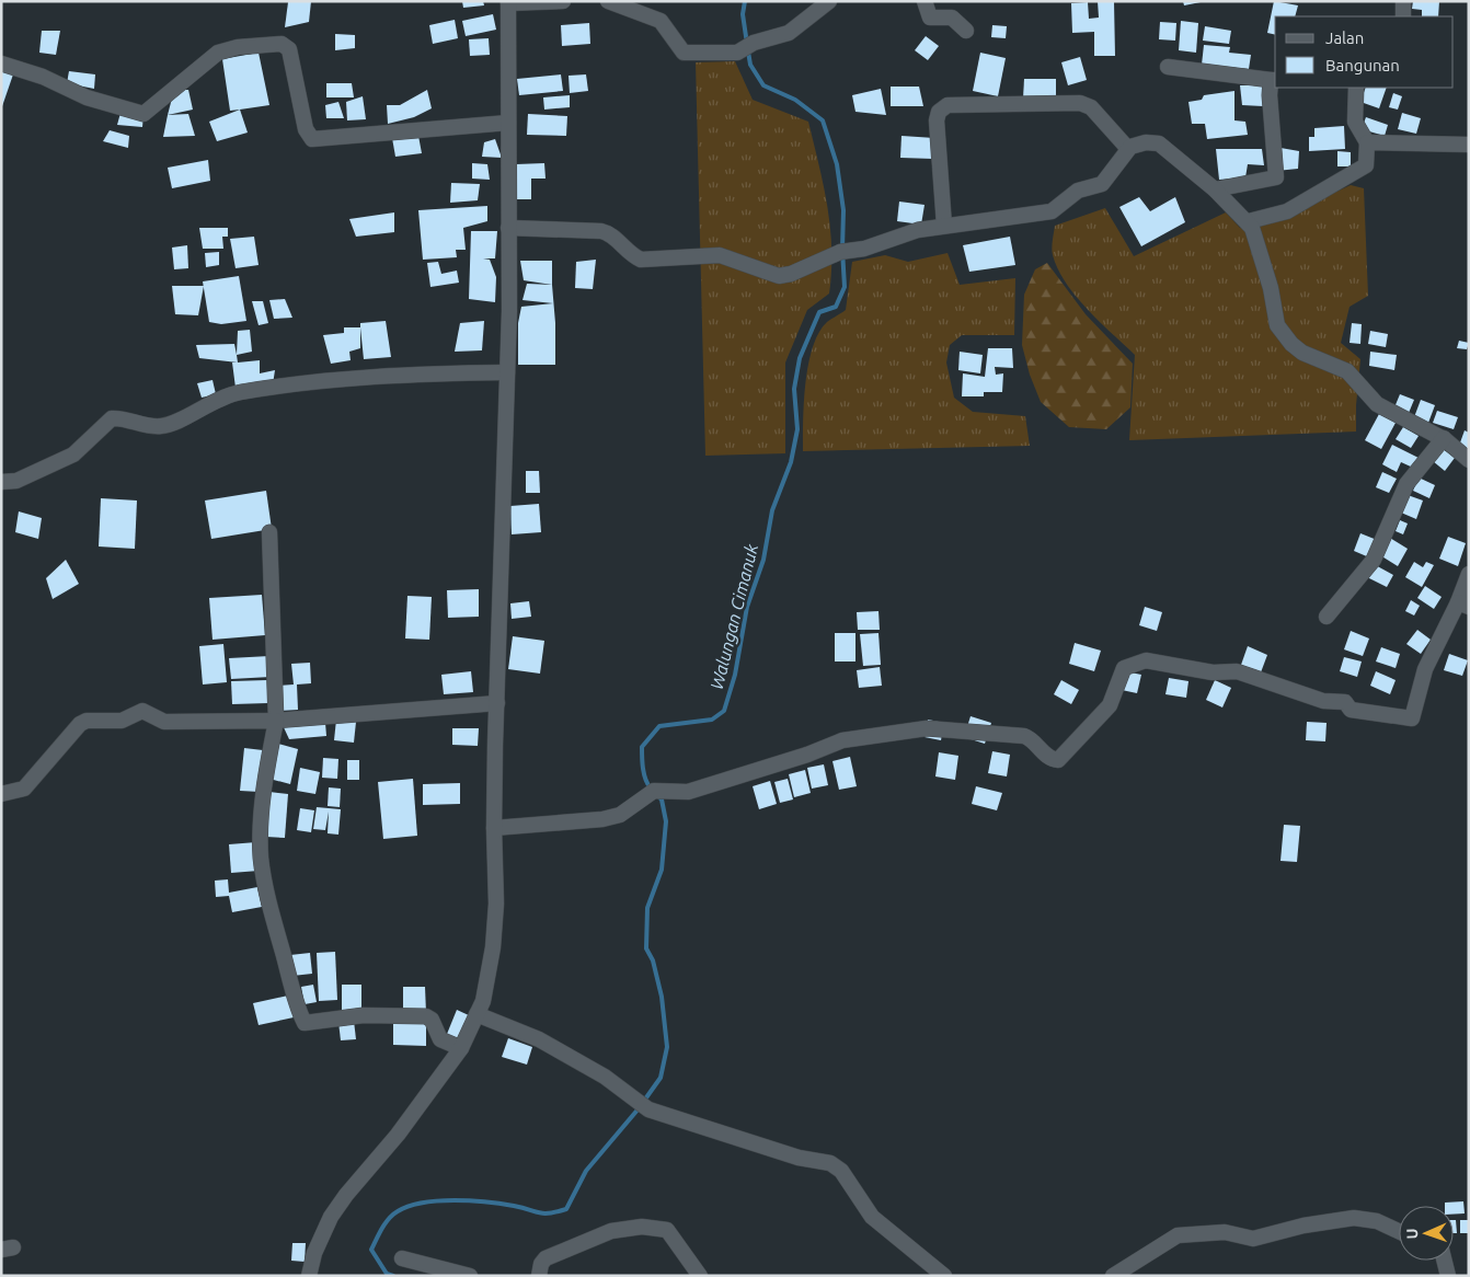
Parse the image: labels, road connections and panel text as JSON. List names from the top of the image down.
{
  "water": ["Walungan Cimanuk"],
  "legend": ["Jalan", "Bangunan"],
  "north": "left"
}
